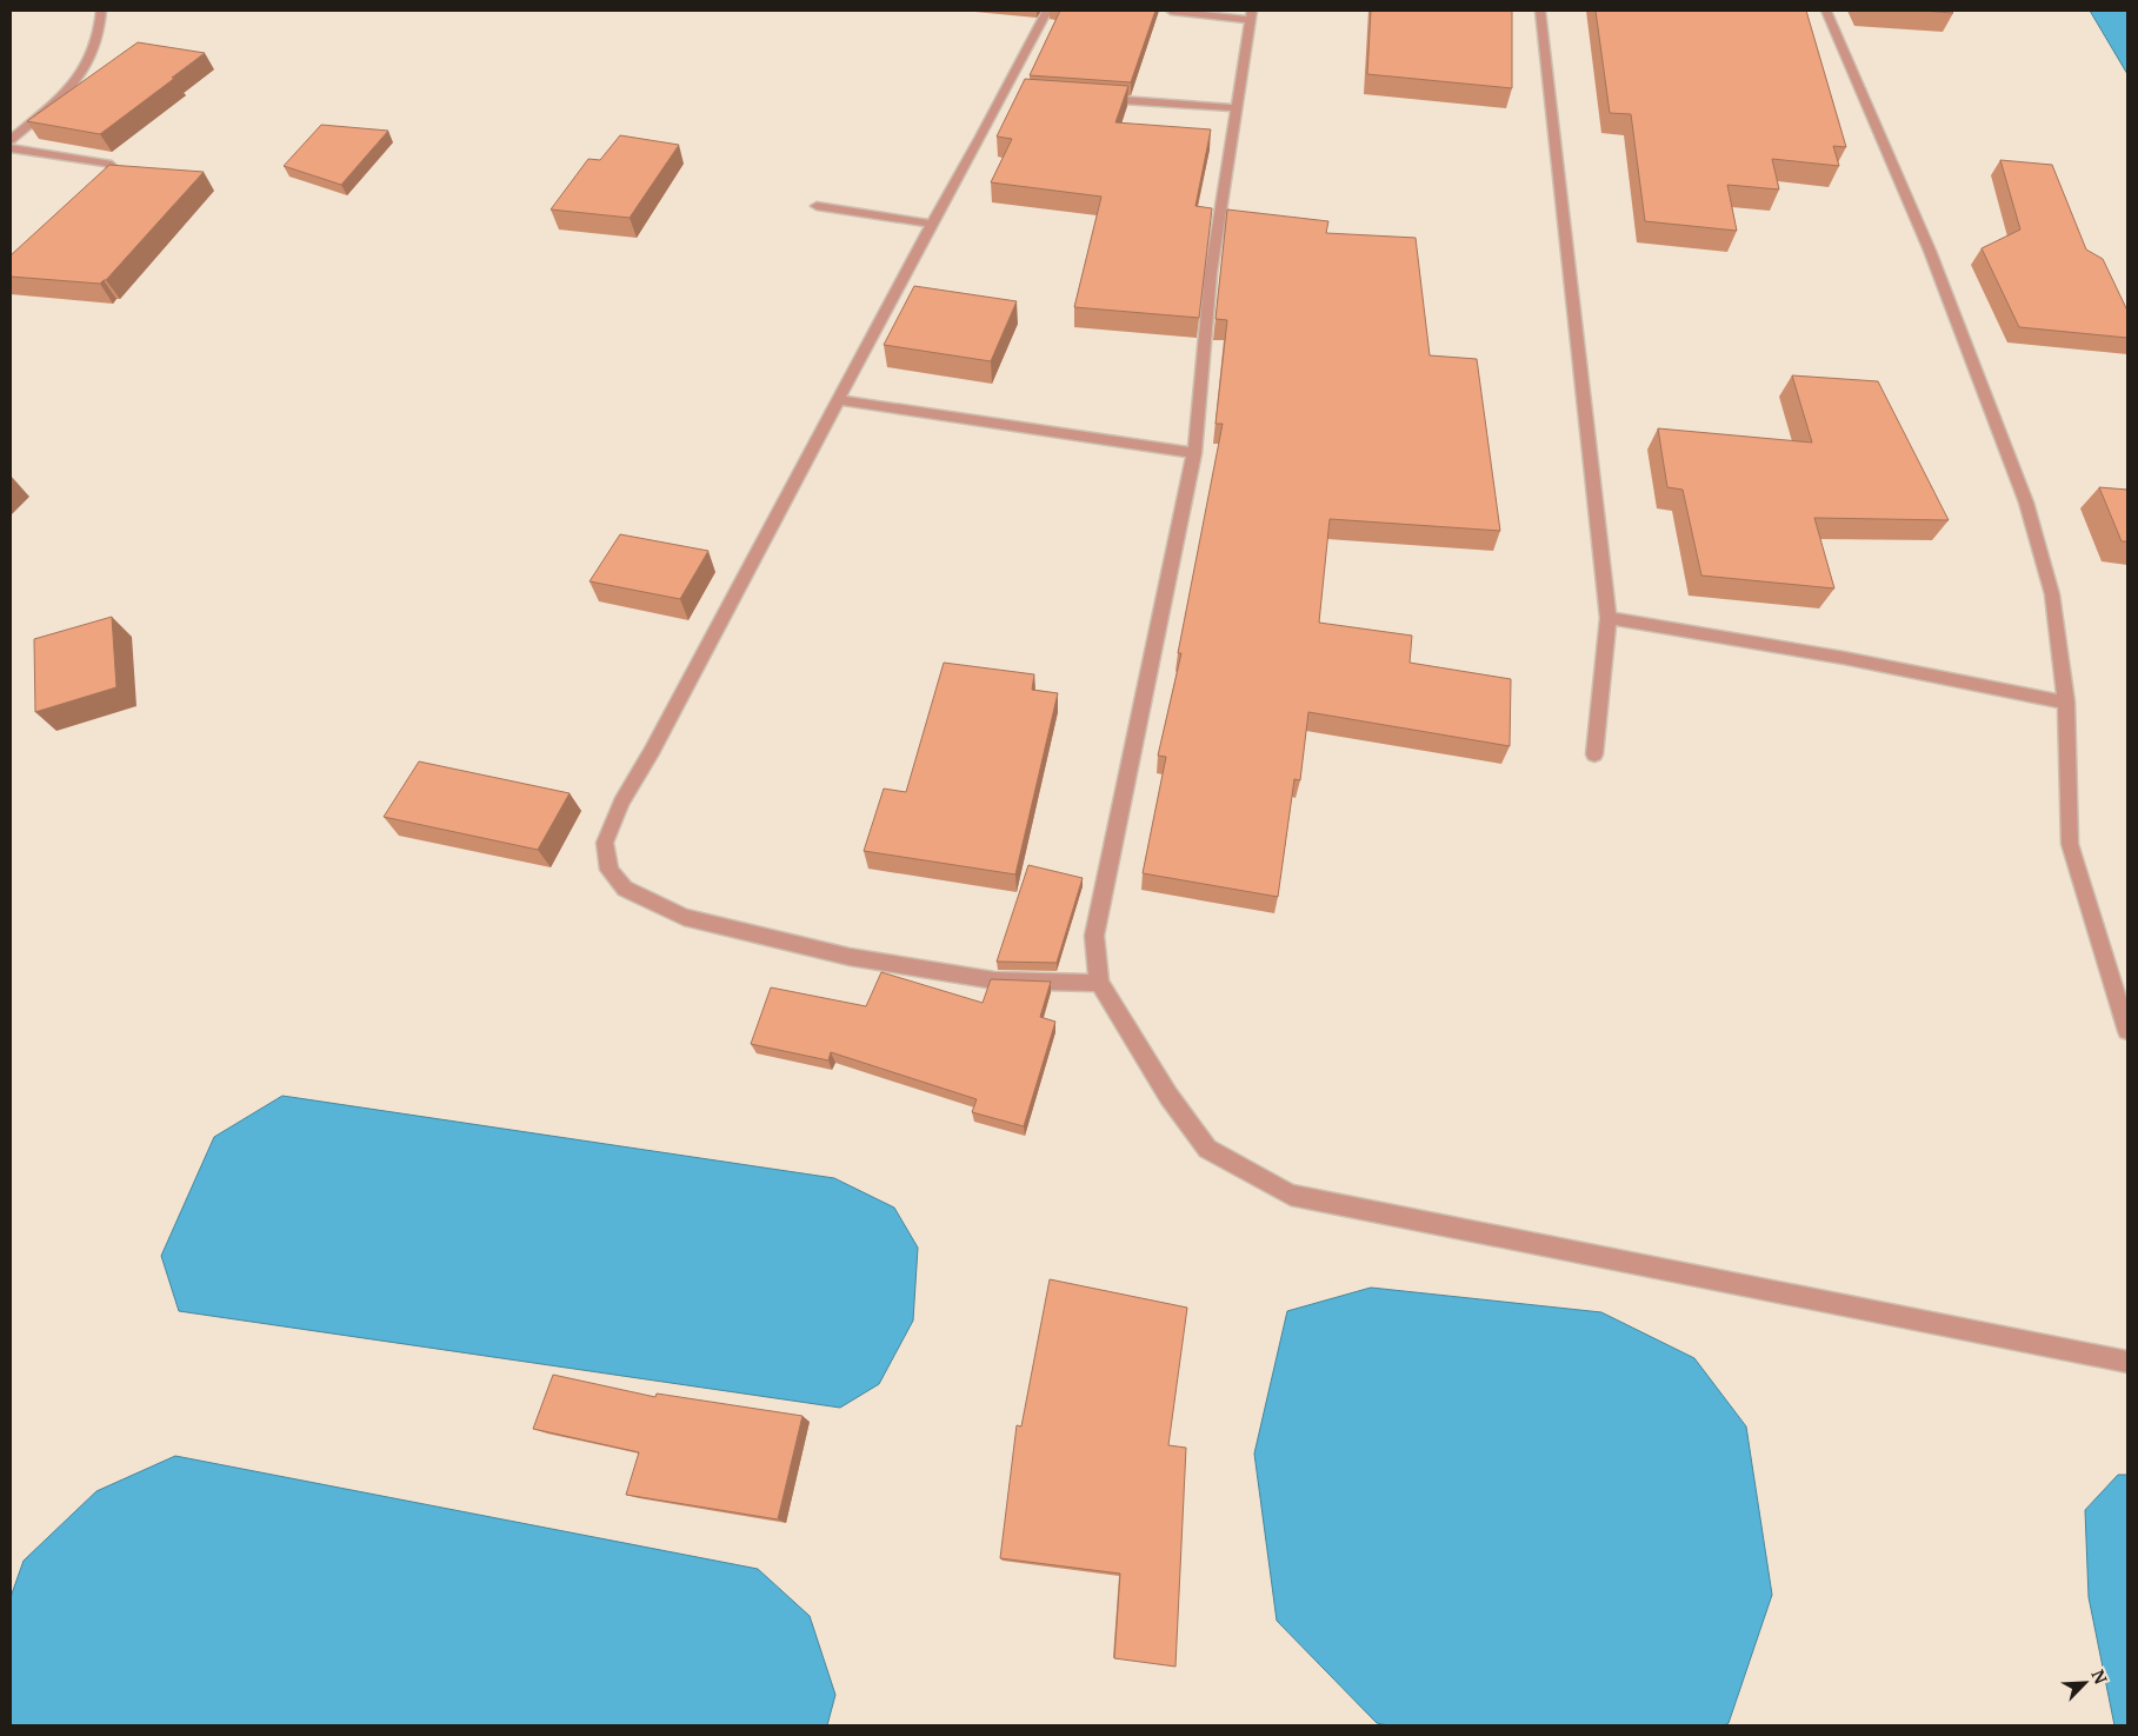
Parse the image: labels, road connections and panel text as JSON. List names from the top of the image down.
{
  "north": "top right"
}
